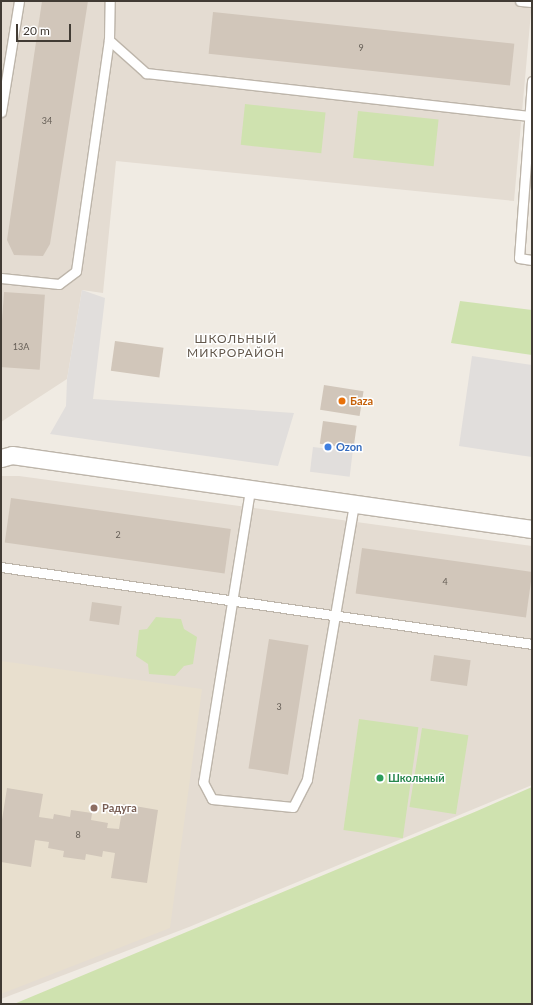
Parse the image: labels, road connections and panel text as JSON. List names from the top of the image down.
{
  "districts": ["ШКОЛЬНЫЙ МИКРОРАЙОН"],
  "places": [
    "Баza",
    "Ozon",
    "Школьный",
    "Радуга"
  ],
  "house_numbers": [
    "9",
    "34",
    "13А",
    "2",
    "4",
    "3",
    "8"
  ],
  "scale_bar": "20 m"
}
